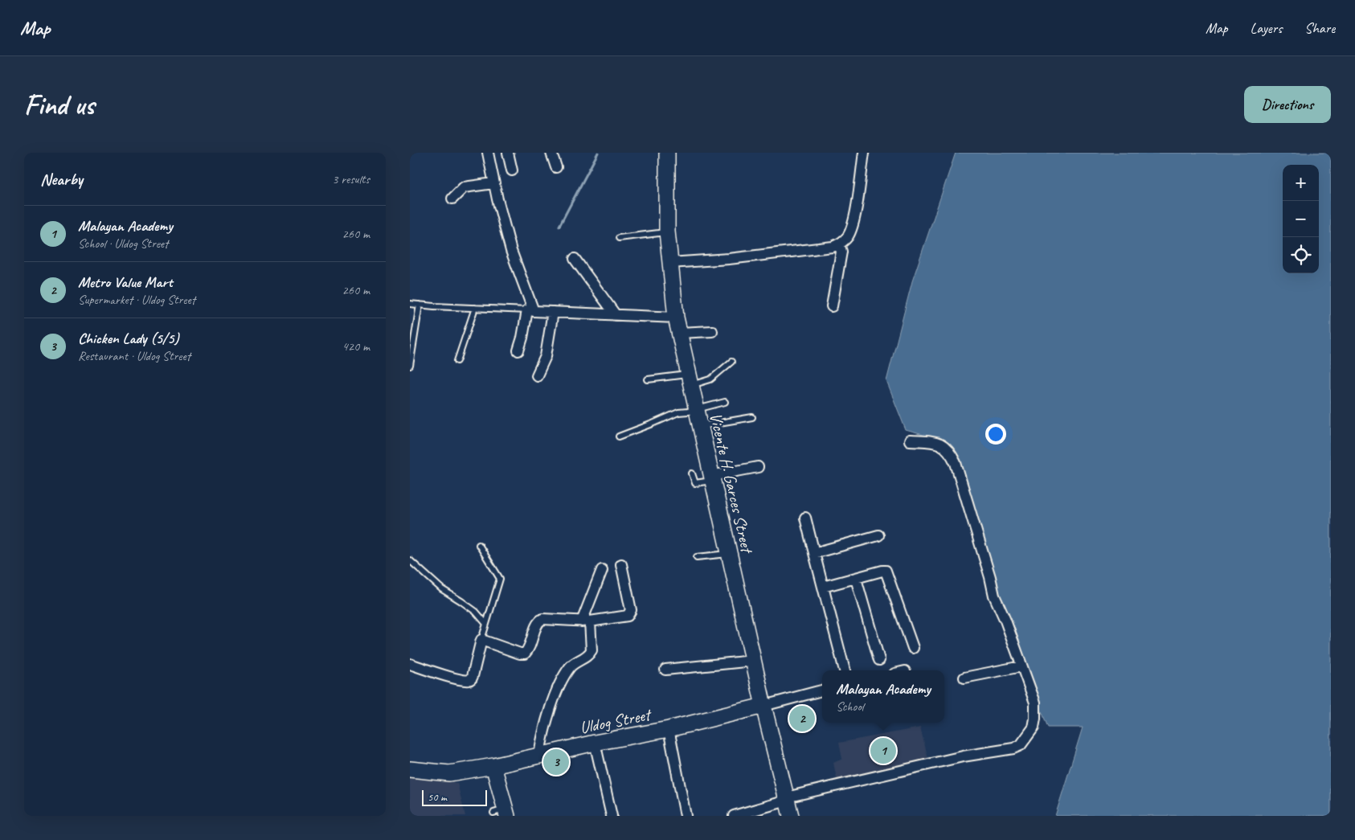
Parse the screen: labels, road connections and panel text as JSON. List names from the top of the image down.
{
  "streets": {
    "street": ["Vicente H. Garces Street", "Uldog Street"]
  },
  "crossings": [
    ["Vicente H. Garces Street", "Uldog Street"]
  ],
  "scale_bar": "50 m",
  "page": {
    "header": "Map",
    "nav": ["Map", "Layers", "Share"],
    "buttons": "Directions",
    "title": "Find us",
    "heading": ["Nearby", "3 results"],
    "map_buttons": ["+", "−"],
    "list": [
      {
        "mark": "1",
        "name": "Malayan Academy",
        "note": "School · Uldog Street",
        "value": "260 m"
      },
      {
        "mark": "2",
        "name": "Metro Value Mart",
        "note": "Supermarket · Uldog Street",
        "value": "260 m"
      },
      {
        "mark": "3",
        "name": "Chicken Lady (5/5)",
        "note": "Restaurant · Uldog Street",
        "value": "420 m"
      }
    ],
    "popup": ["Malayan Academy", "School"],
    "pins": ["2", "1", "3"],
    "scale": "50 m"
  }
}
